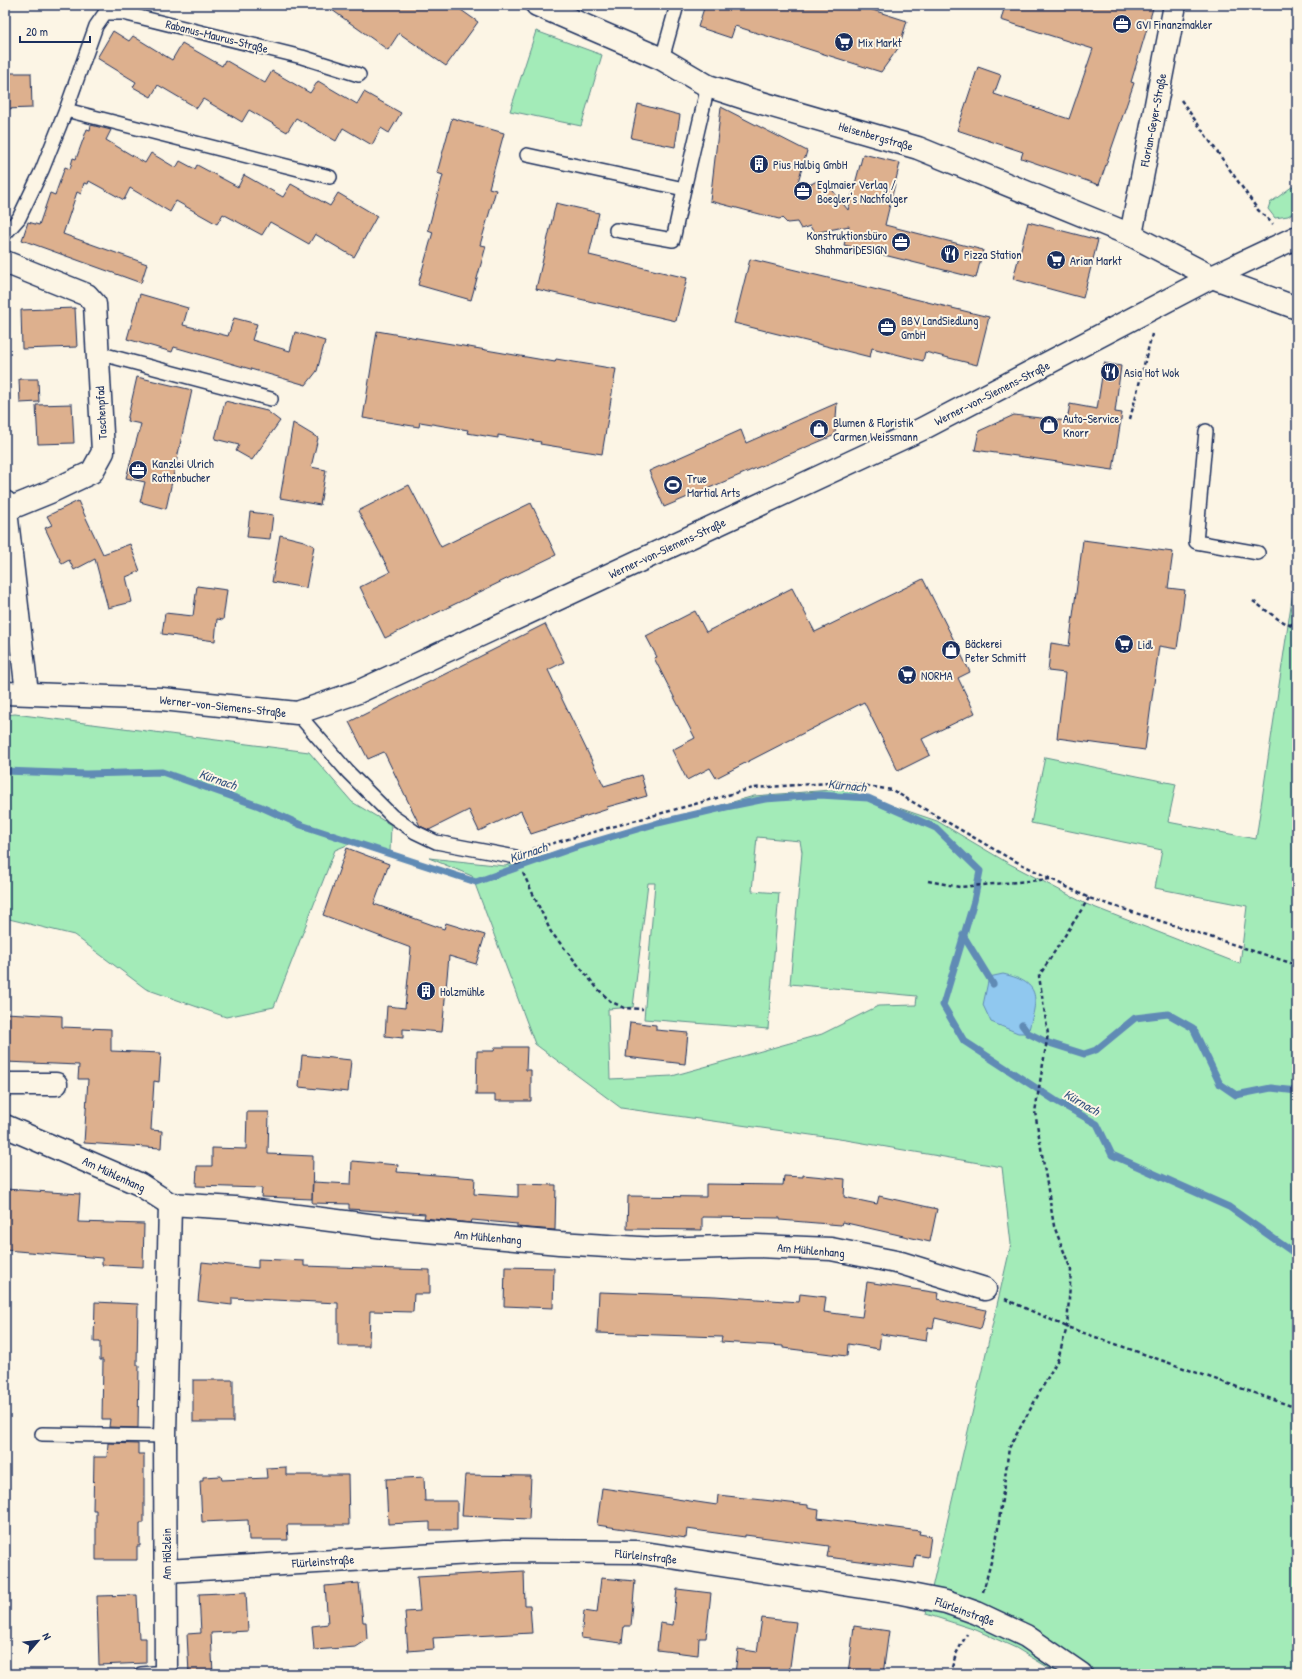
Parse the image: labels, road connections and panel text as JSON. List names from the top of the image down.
{
  "streets": {
    "street": [
      "Florian-Geyer-Straße",
      "Heisenbergstraße",
      "Werner-von-Siemens-Straße",
      "Taschenpfad",
      "Am Mühlenhang",
      "Am Hölzlein",
      "Flürleinstraße"
    ],
    "lane": ["Rabanus-Maurus-Straße"]
  },
  "crossings": [
    ["Florian-Geyer-Straße", "Heisenbergstraße"],
    ["Heisenbergstraße", "Werner-von-Siemens-Straße"],
    ["Am Mühlenhang", "Am Hölzlein"],
    ["Am Hölzlein", "Flürleinstraße"]
  ],
  "water": ["Kürnach"],
  "places": {
    "office": [
      "GVI Finanzmakler",
      "Eglmaier Verlag / Boegler's Nachfolger",
      "Konstruktionsbüro ShahmariDESIGN",
      "BBV LandSiedlung GmbH",
      "Kanzlei Ulrich Rothenbucher"
    ],
    "supermarket": [
      "Mix Markt",
      "Arian Markt",
      "Lidl",
      "NORMA"
    ],
    "building": ["Pius Halbig GmbH", "Holzmühle"],
    "restaurant": ["Pizza Station", "Asia Hot Wok"],
    "shop": ["Auto-Service Knorr", "Blumen & Floristik Carmen Weissmann", "Bäckerei Peter Schmitt"],
    "sports": ["True Martial Arts"]
  },
  "scale_bar": "20 m",
  "north": "top right"
}
